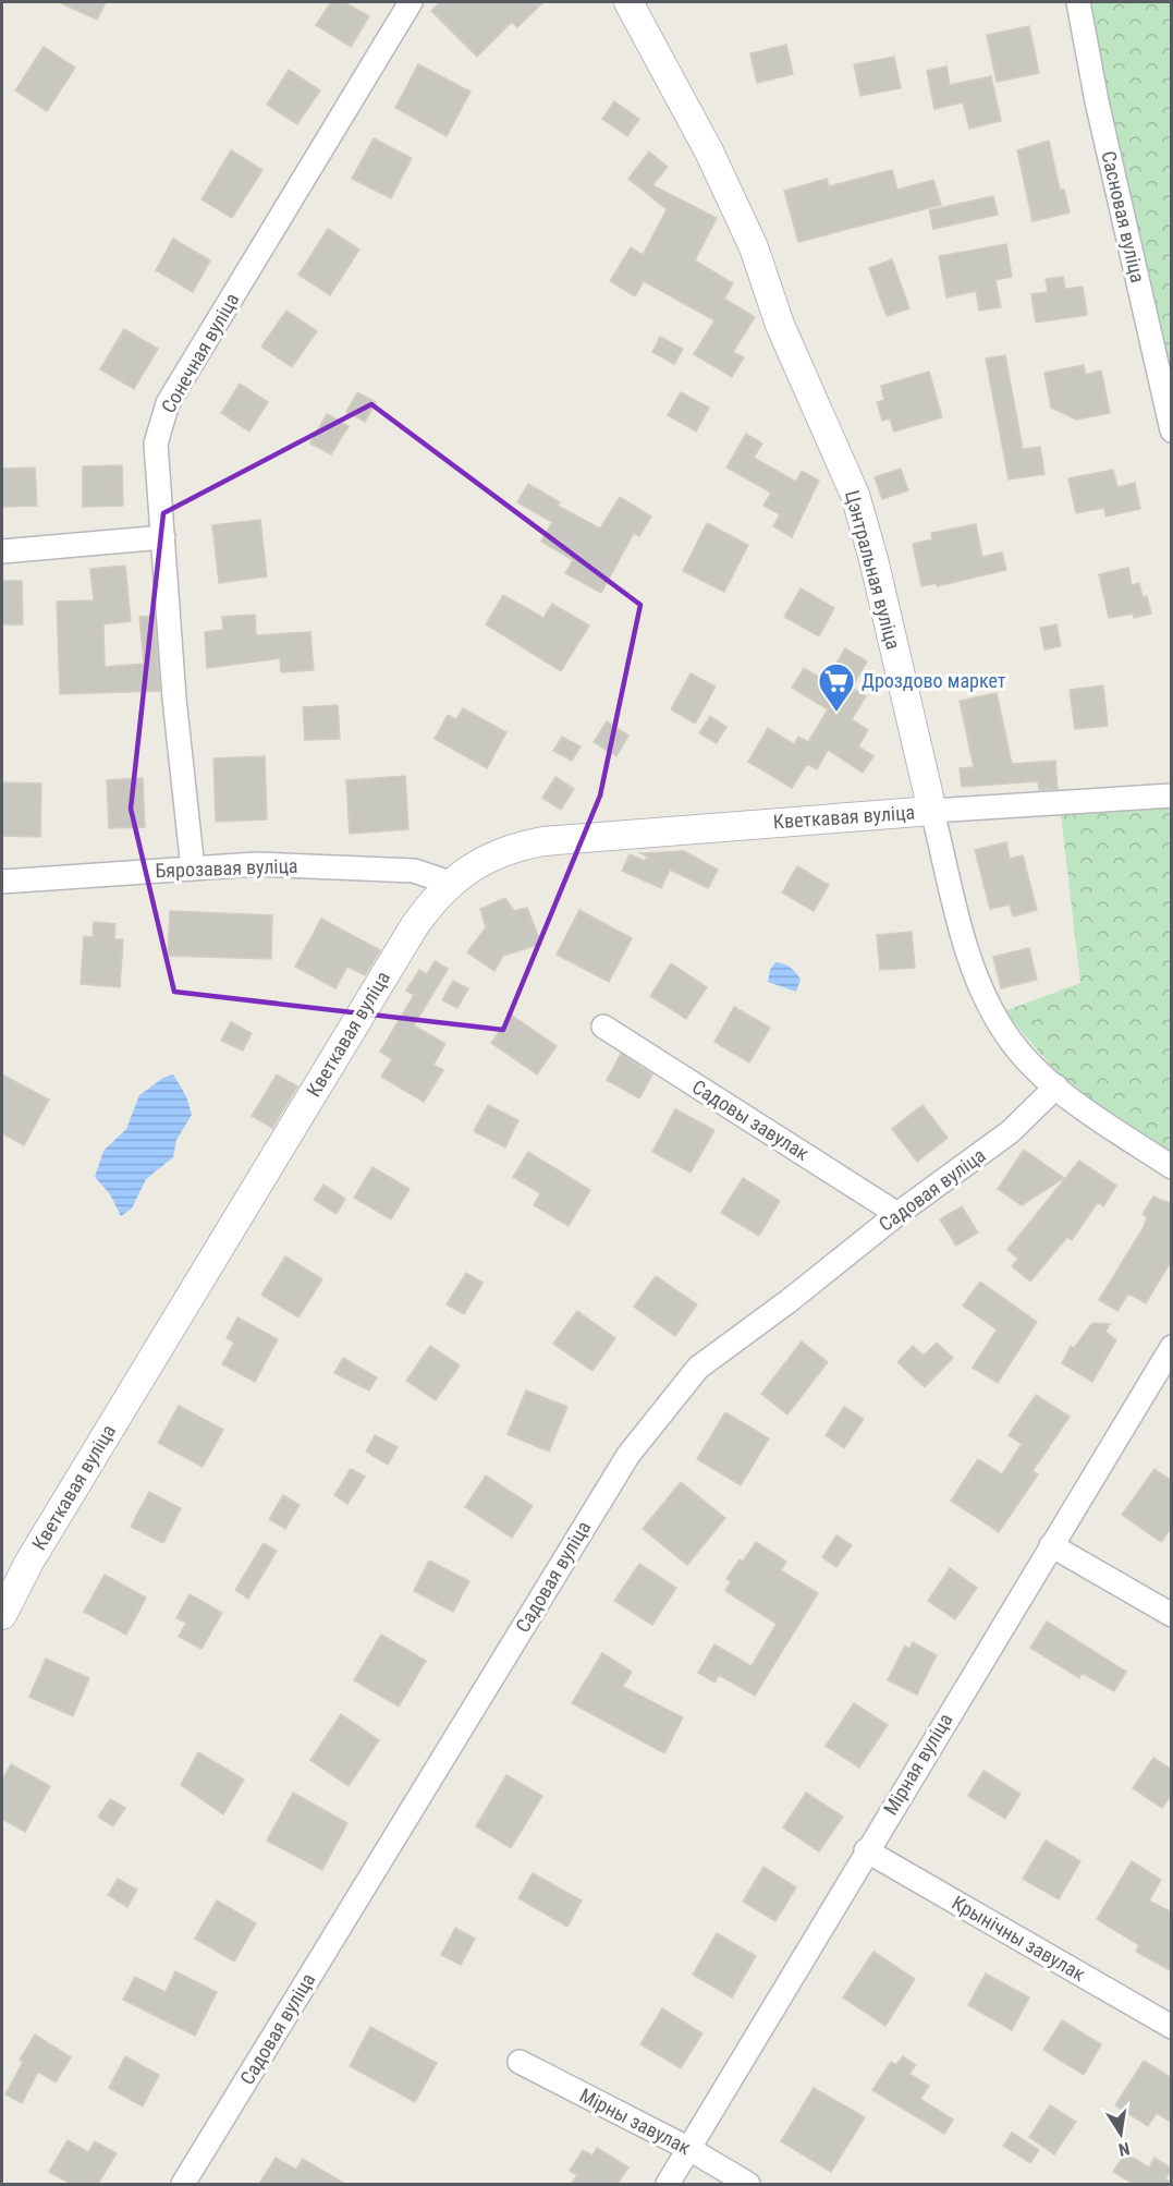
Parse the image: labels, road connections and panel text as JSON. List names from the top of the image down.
{
  "streets": {
    "street": [
      "Сасновая вуліца",
      "Сонечная вуліца",
      "Цэнтральная вуліца",
      "Кветкавая вуліца",
      "Бярозавая вуліца",
      "Садовы завулак",
      "Садовая вуліца",
      "Мірная вуліца",
      "Крынічны завулак",
      "Мірны завулак"
    ]
  },
  "crossings": [
    ["Сонечная вуліца", "Бярозавая вуліца"],
    ["Цэнтральная вуліца", "Кветкавая вуліца"],
    ["Цэнтральная вуліца", "Садовая вуліца"],
    ["Кветкавая вуліца", "Бярозавая вуліца"],
    ["Садовы завулак", "Садовая вуліца"],
    ["Мірная вуліца", "Крынічны завулак"],
    ["Мірная вуліца", "Мірны завулак"]
  ],
  "places": {
    "supermarket": ["Дроздово маркет"]
  },
  "north": "bottom"
}
